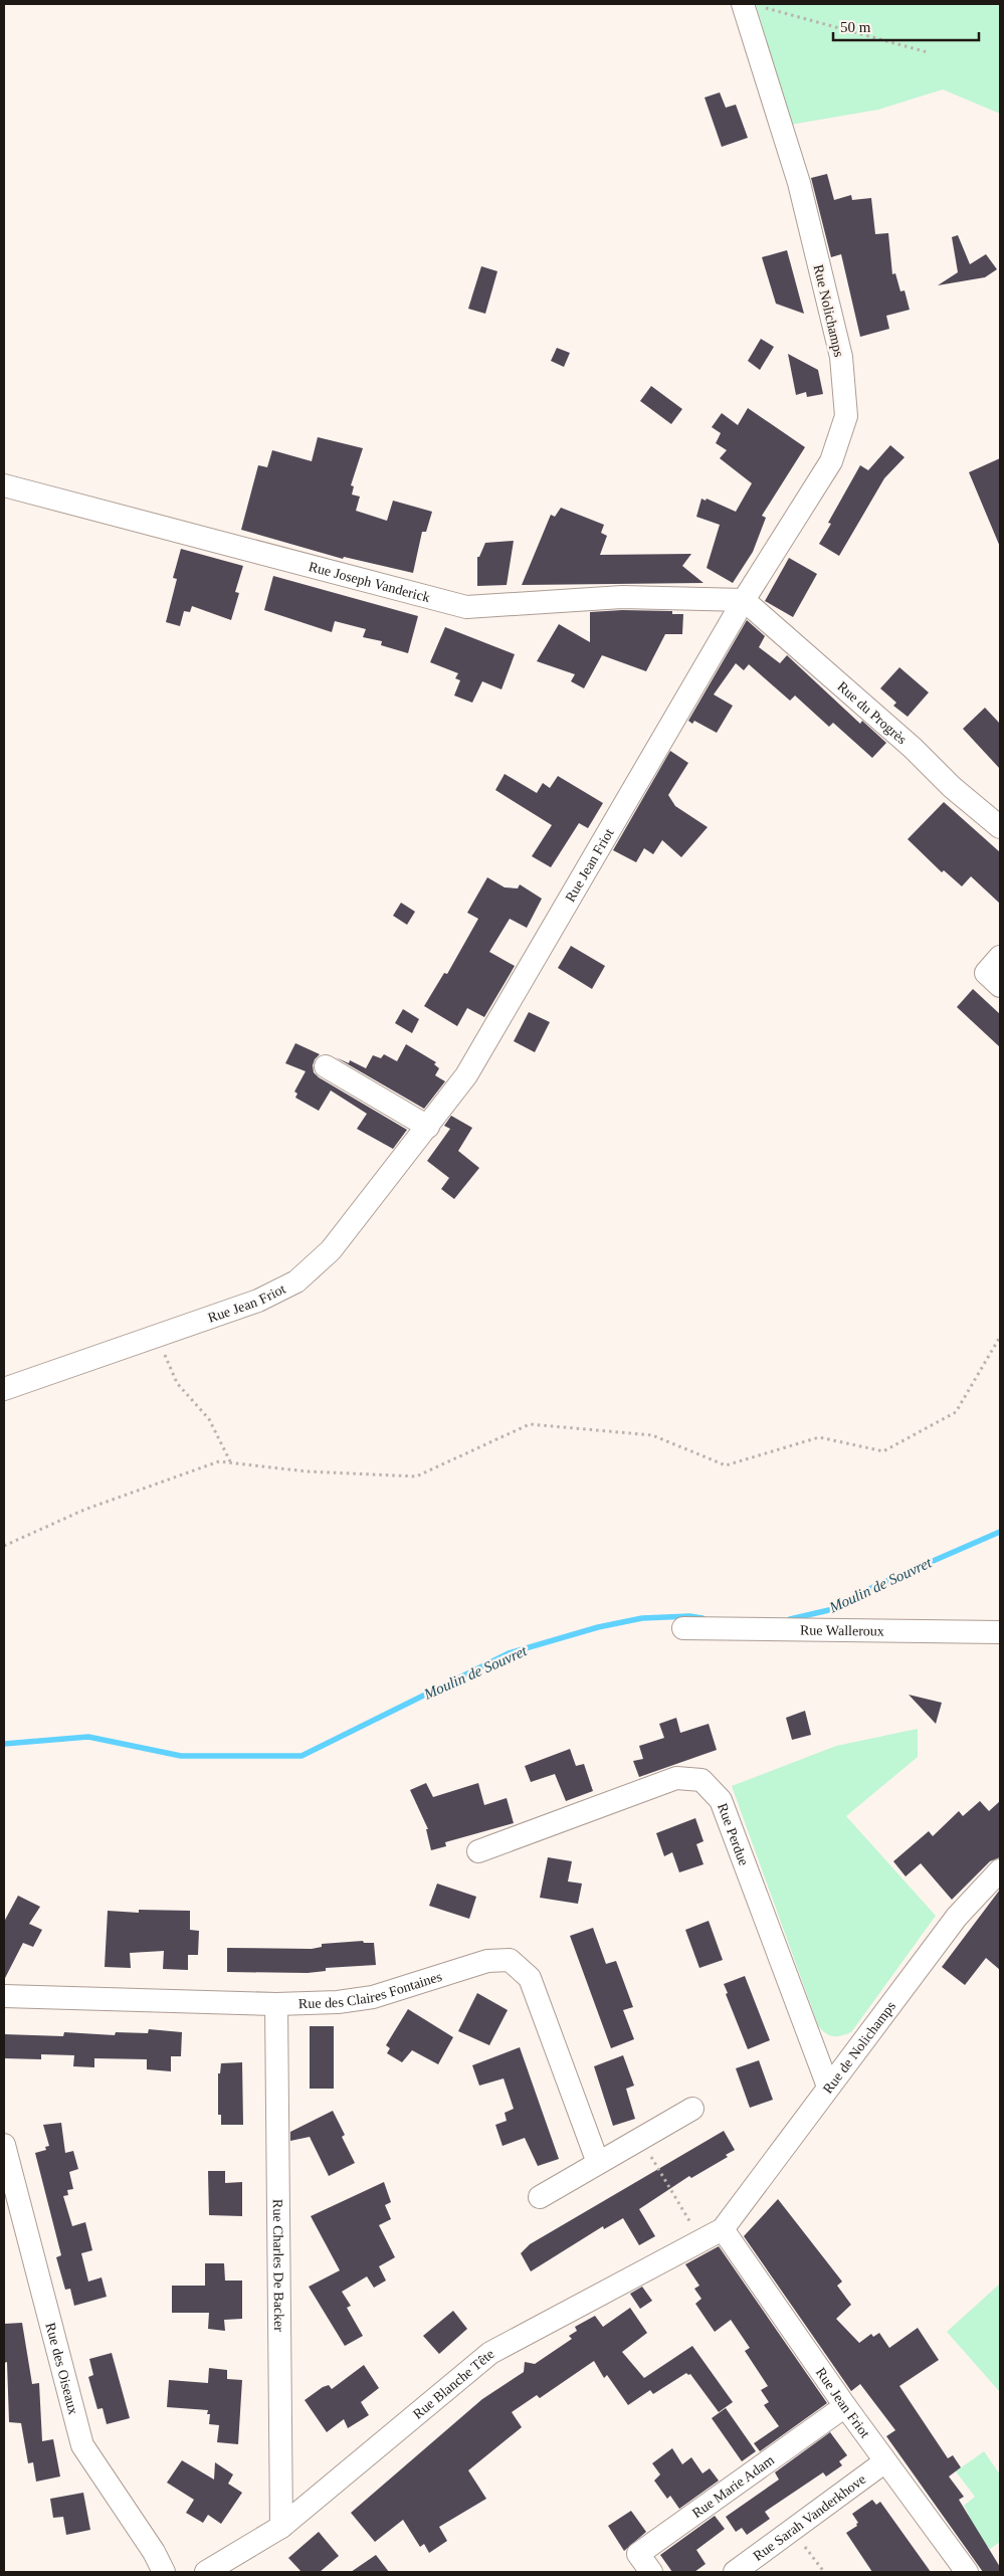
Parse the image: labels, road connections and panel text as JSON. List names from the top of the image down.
{
  "streets": {
    "street": [
      "Rue Nolichamps",
      "Rue Joseph Vanderick",
      "Rue du Progrès",
      "Rue Jean Friot",
      "Rue Walleroux",
      "Rue Perdue",
      "Rue des Claires Fontaines",
      "Rue de Nolichamps",
      "Rue Charles De Backer",
      "Rue des Oiseaux",
      "Rue Blanche Tête",
      "Rue Marie Adam",
      "Rue Sarah Vanderkhove"
    ]
  },
  "crossings": [
    ["Rue Nolichamps", "Rue Joseph Vanderick"],
    ["Rue Nolichamps", "Rue du Progrès"],
    ["Rue Nolichamps", "Rue Jean Friot"],
    ["Rue Joseph Vanderick", "Rue du Progrès"],
    ["Rue Joseph Vanderick", "Rue Jean Friot"],
    ["Rue du Progrès", "Rue Jean Friot"],
    ["Rue Jean Friot", "Rue de Nolichamps"],
    ["Rue Jean Friot", "Rue Blanche Tête"],
    ["Rue Jean Friot", "Rue Marie Adam"],
    ["Rue Jean Friot", "Rue Sarah Vanderkhove"],
    ["Rue Perdue", "Rue de Nolichamps"],
    ["Rue des Claires Fontaines", "Rue Charles De Backer"],
    ["Rue de Nolichamps", "Rue Blanche Tête"],
    ["Rue Charles De Backer", "Rue Blanche Tête"]
  ],
  "water": ["Moulin de Souvret"],
  "scale_bar": "50 m"
}
